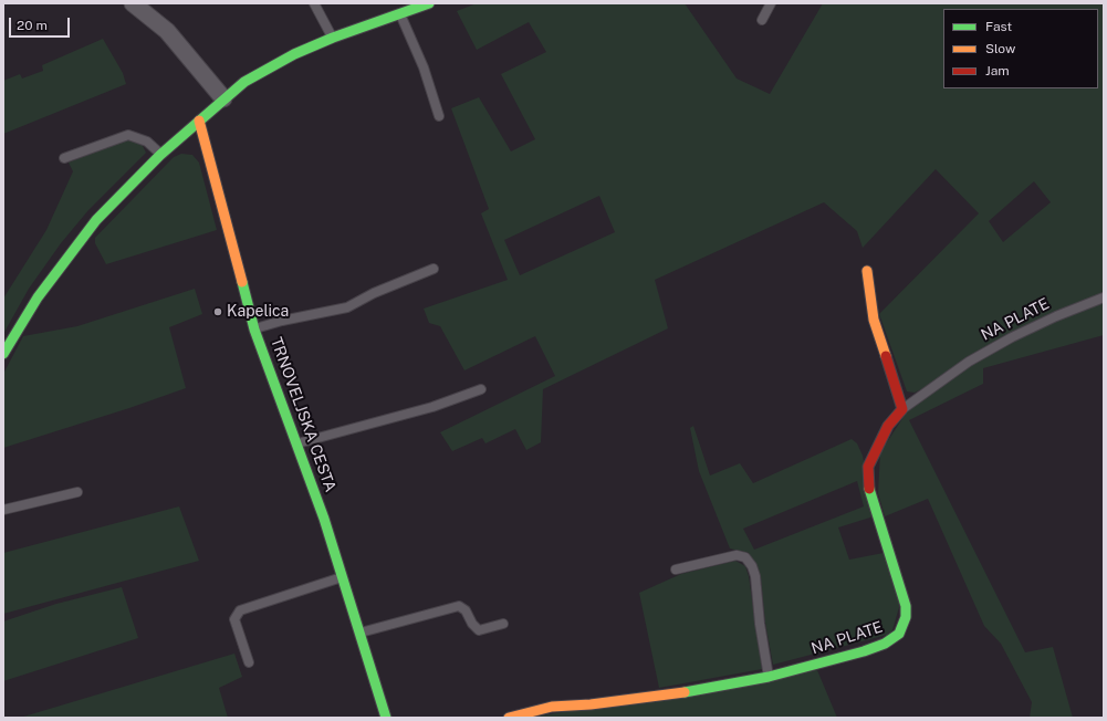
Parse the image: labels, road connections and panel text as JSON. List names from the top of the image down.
{
  "streets": {
    "street": ["NA PLATE", "TRNOVELJSKA CESTA"]
  },
  "places": ["Kapelica"],
  "legend": ["Fast", "Slow", "Jam"],
  "scale_bar": "20 m"
}
